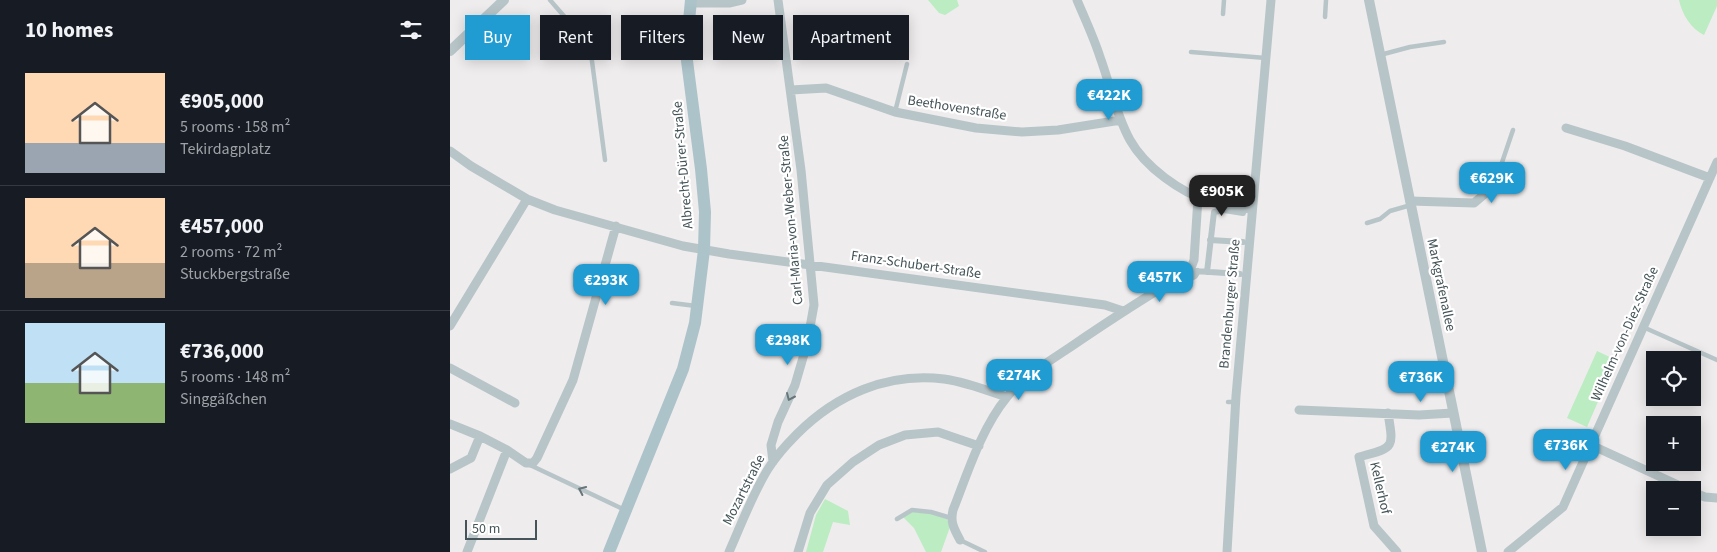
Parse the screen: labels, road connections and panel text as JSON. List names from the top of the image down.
{
  "streets": {
    "main road": ["Albrecht-Dürer-Straße"],
    "street": [
      "Beethovenstraße",
      "Carl-Maria-von-Weber-Straße",
      "Franz-Schubert-Straße",
      "Markgrafenallee",
      "Brandenburger Straße",
      "Wilhelm-von-Diez-Straße",
      "Kellerhof",
      "Mozartstraße"
    ]
  },
  "crossings": [
    ["Beethovenstraße", "Carl-Maria-von-Weber-Straße"],
    ["Albrecht-Dürer-Straße", "Franz-Schubert-Straße"],
    ["Carl-Maria-von-Weber-Straße", "Franz-Schubert-Straße"],
    ["Carl-Maria-von-Weber-Straße", "Mozartstraße"]
  ],
  "one_way": ["Carl-Maria-von-Weber-Straße"],
  "scale_bar": "50 m",
  "page": {
    "heading": "10 homes",
    "chip": [
      "Buy",
      "Rent",
      "Filters",
      "New",
      "Apartment"
    ],
    "list": [
      {
        "name": "€905,000",
        "note": "5 rooms · 158 m² · Tekirdagplatz"
      },
      {
        "name": "€457,000",
        "note": "2 rooms · 72 m² · Stuckbergstraße"
      },
      {
        "name": "€736,000",
        "note": "5 rooms · 148 m² · Singgäßchen"
      }
    ],
    "price": [
      "€422K",
      "€629K",
      "€905K",
      "€457K",
      "€293K",
      "€298K",
      "€274K",
      "€736K",
      "€736K",
      "€274K"
    ],
    "map_buttons": ["+", "−"],
    "scale": "50 m"
  }
}
